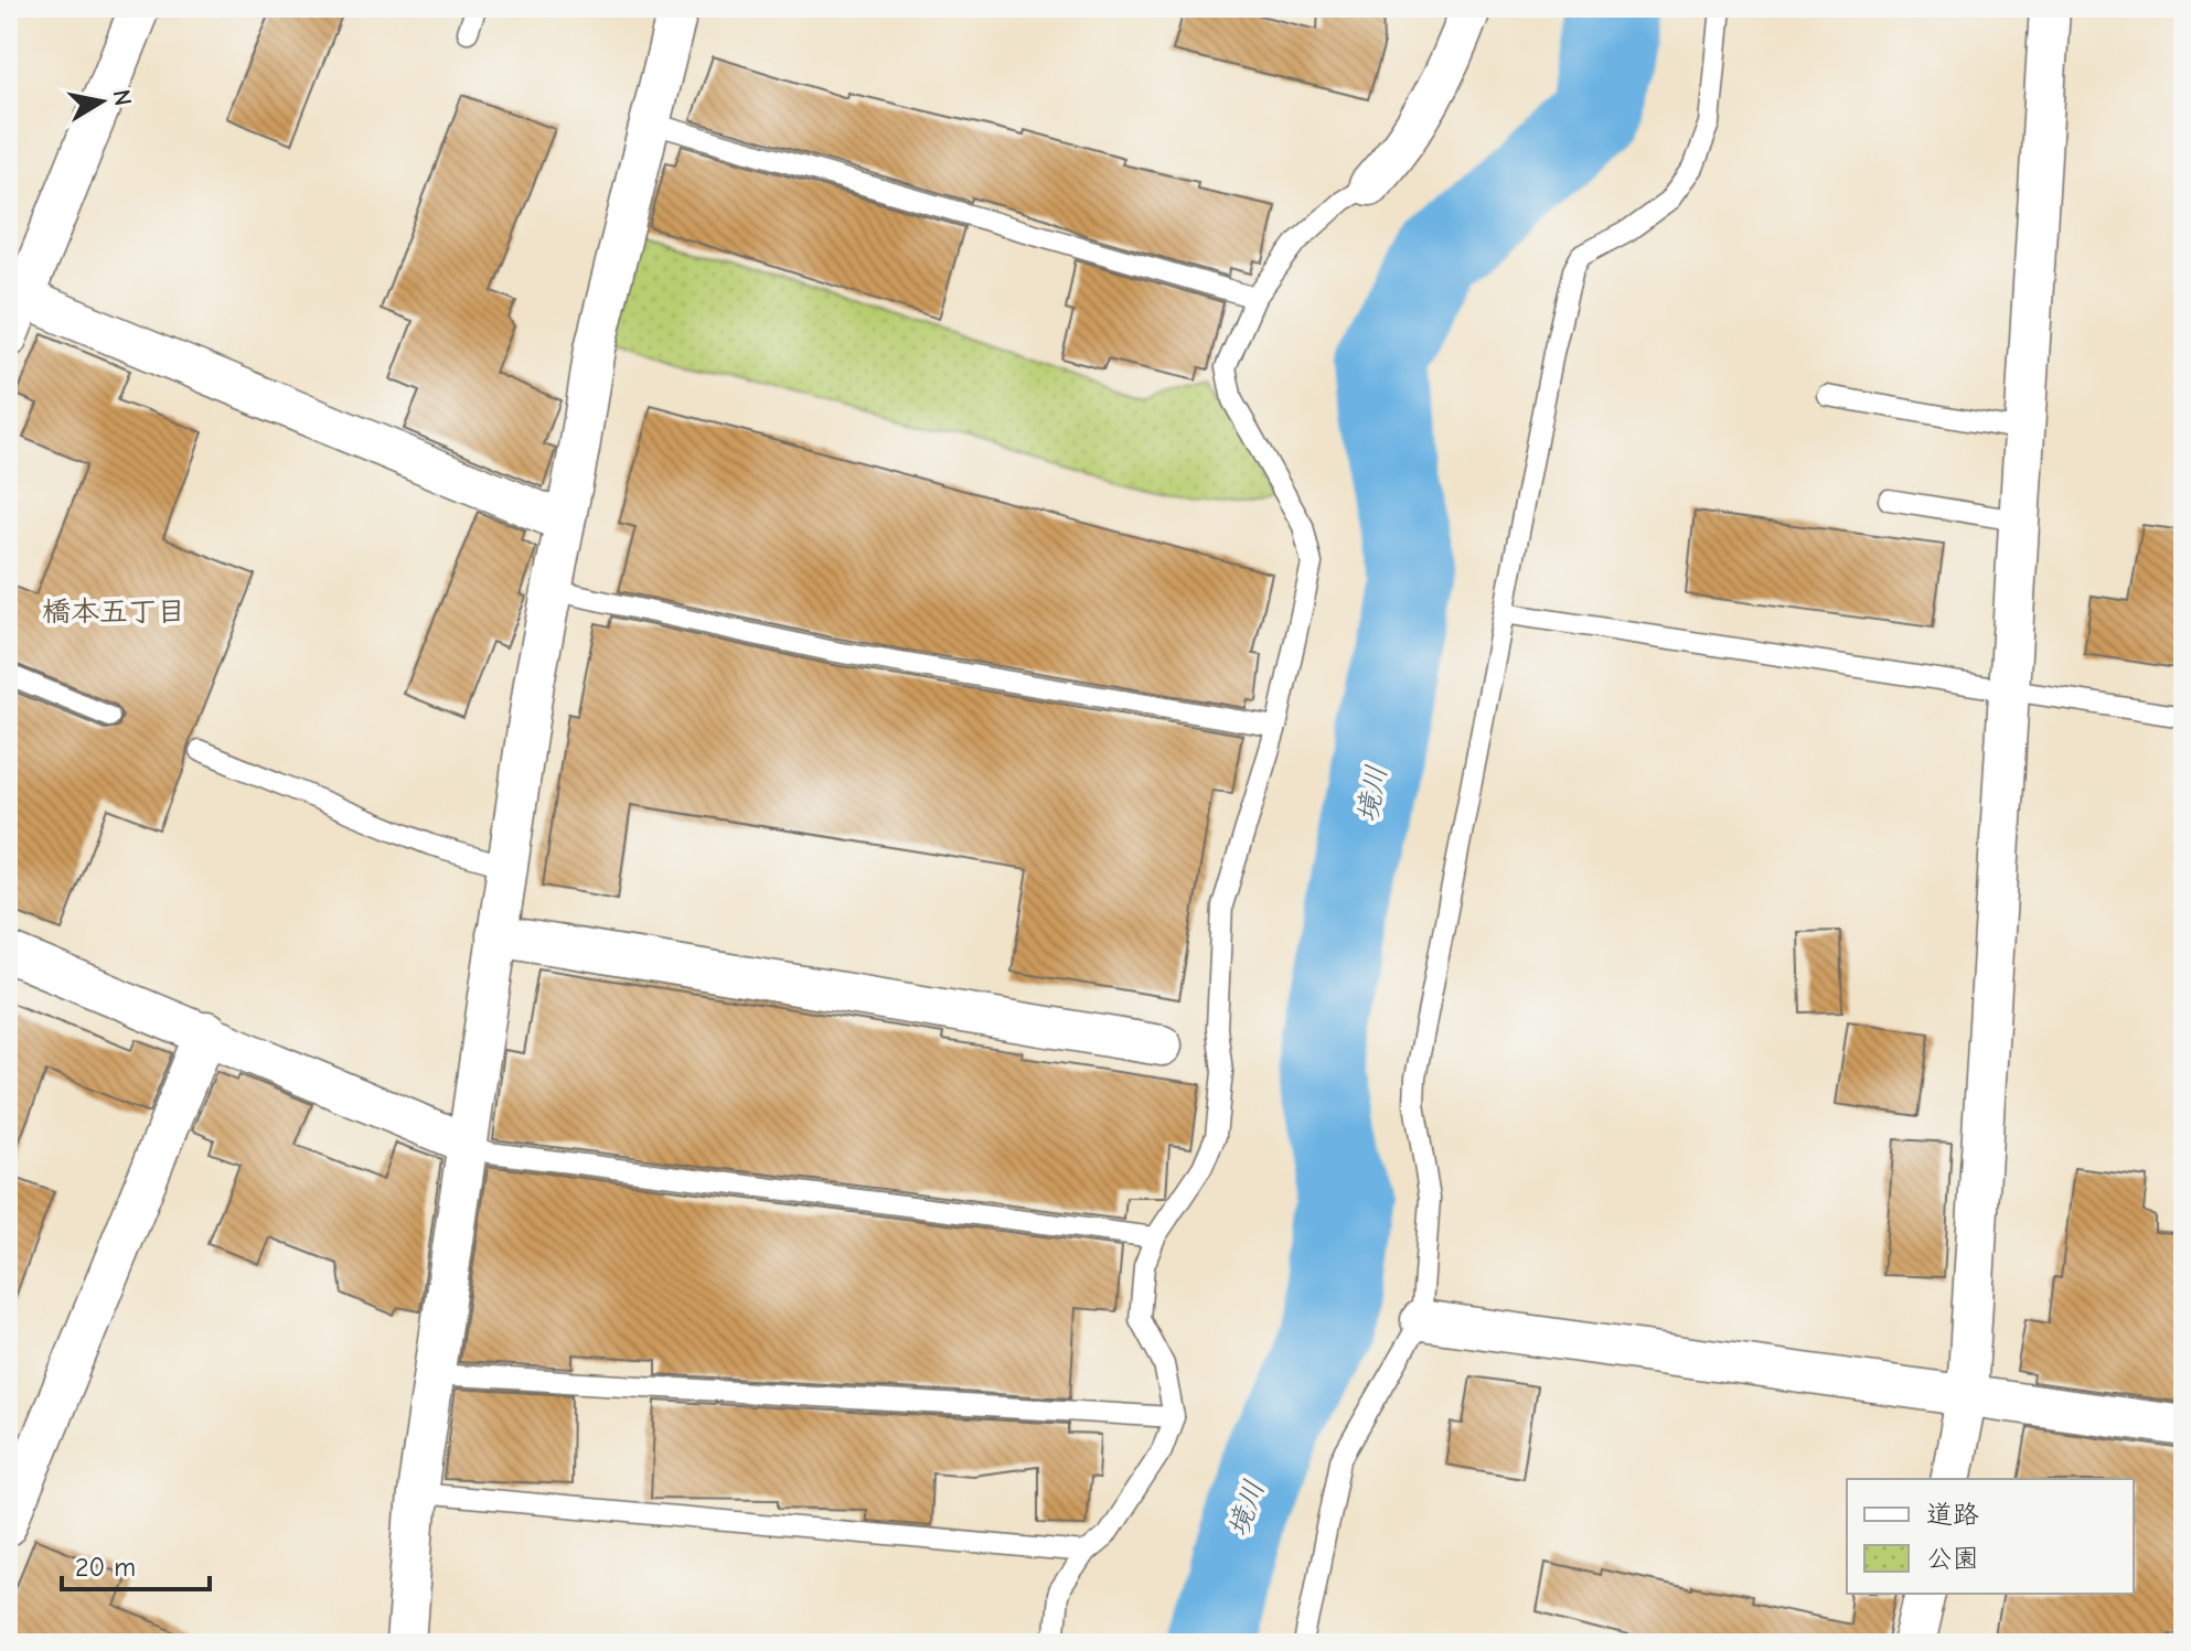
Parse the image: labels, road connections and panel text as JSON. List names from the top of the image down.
{
  "districts": ["橋本五丁目"],
  "water": ["境川"],
  "legend": ["道路", "公園"],
  "scale_bar": "20 m",
  "north": "right"
}
